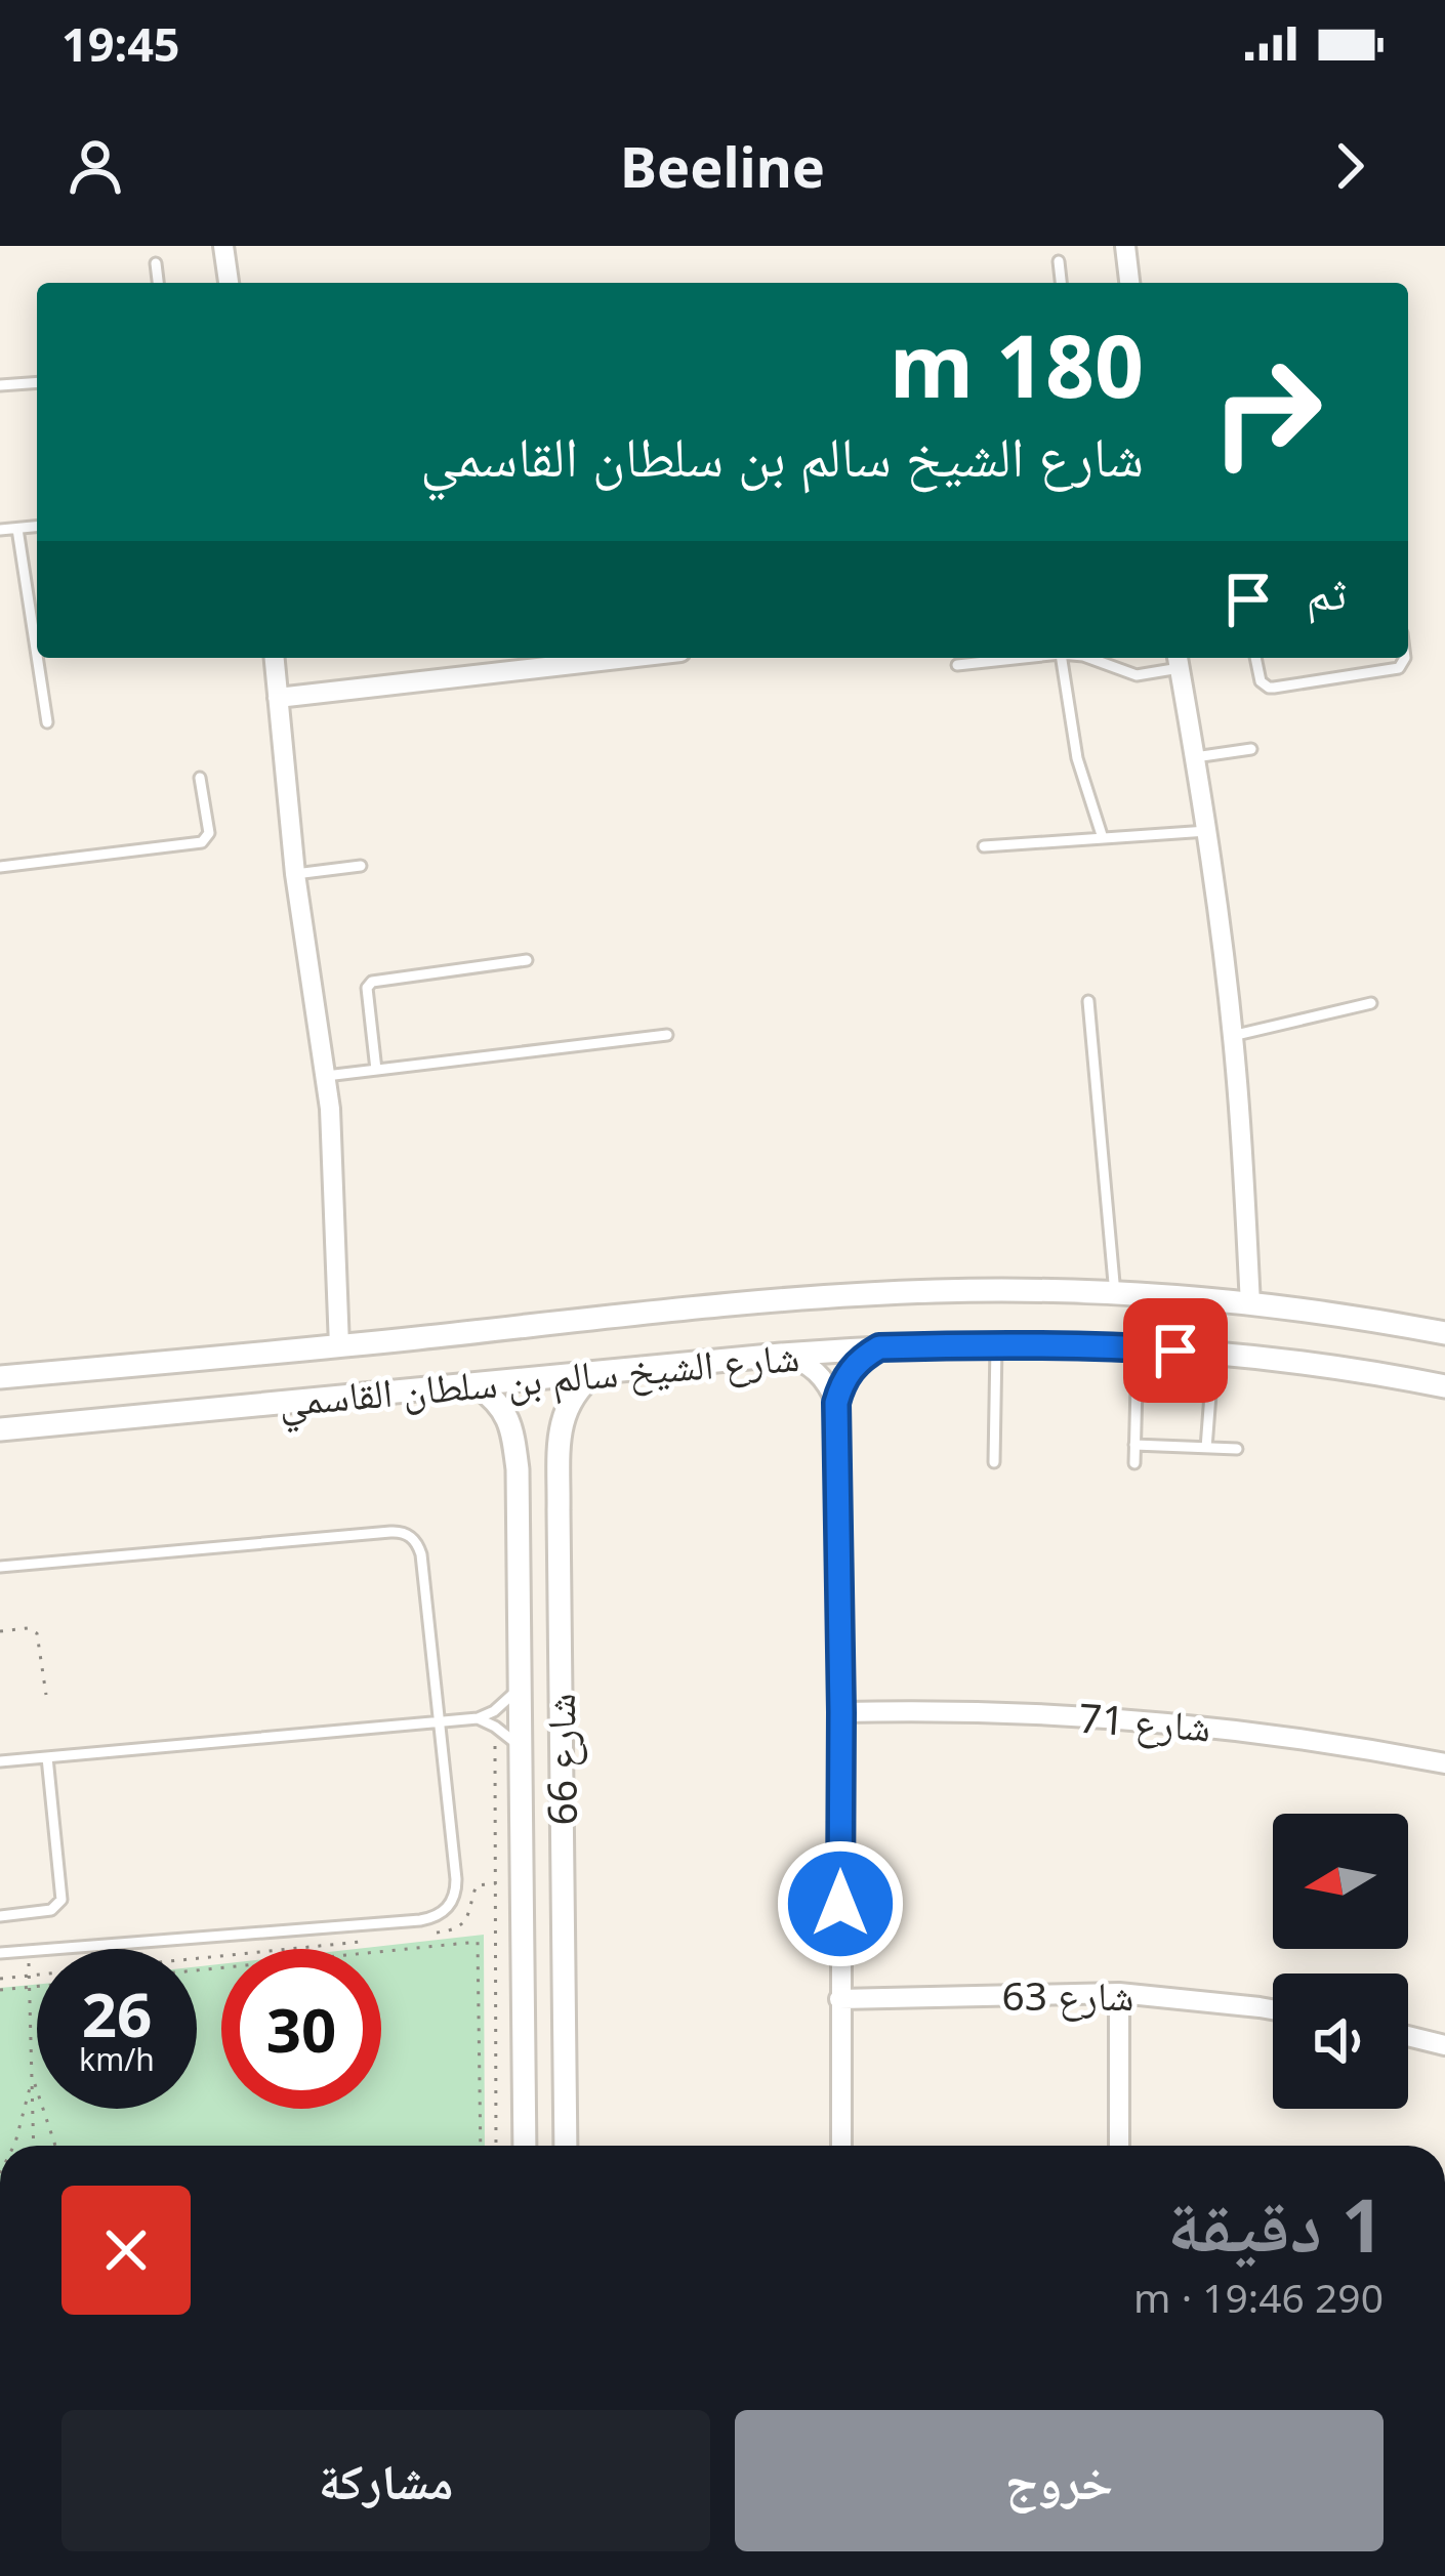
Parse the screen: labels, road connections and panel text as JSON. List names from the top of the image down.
{
  "streets": {
    "street": [
      "شارع الشيخ سالم بن سلطان القاسمي",
      "شارع 71",
      "شارع 66",
      "شارع 63"
    ]
  },
  "crossings": [
    ["شارع الشيخ سالم بن سلطان القاسمي", "شارع 66"]
  ],
  "north": "left",
  "page": {
    "status": "19:45",
    "header": "Beeline",
    "turn": ["180 m", "شارع الشيخ سالم بن سلطان القاسمي"],
    "then": "ثم",
    "speed": "26 km/h",
    "limit": "30",
    "heading": ["1 دقيقة", "290 m · 19:46"],
    "buttons": ["خروج", "مشاركة"]
  }
}
